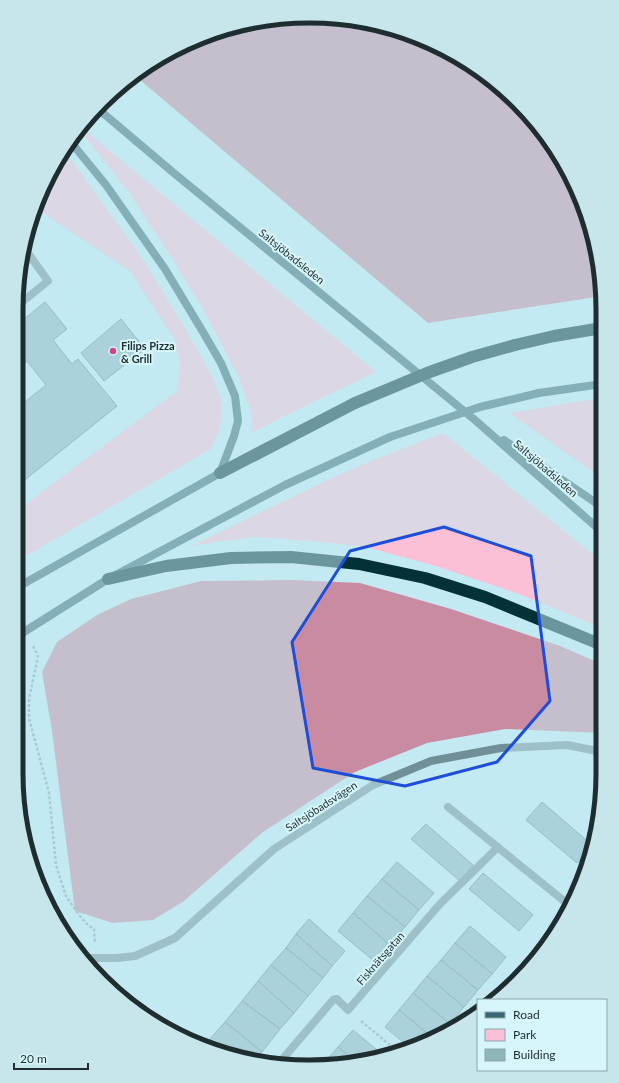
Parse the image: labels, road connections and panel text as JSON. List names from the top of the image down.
{
  "streets": {
    "main road": ["Saltsjöbadsleden"],
    "street": ["Saltsjöbadsvägen", "Fisknätsgatan"]
  },
  "places": ["Filips Pizza & Grill"],
  "legend": ["Road", "Park", "Building"],
  "scale_bar": "20 m"
}
